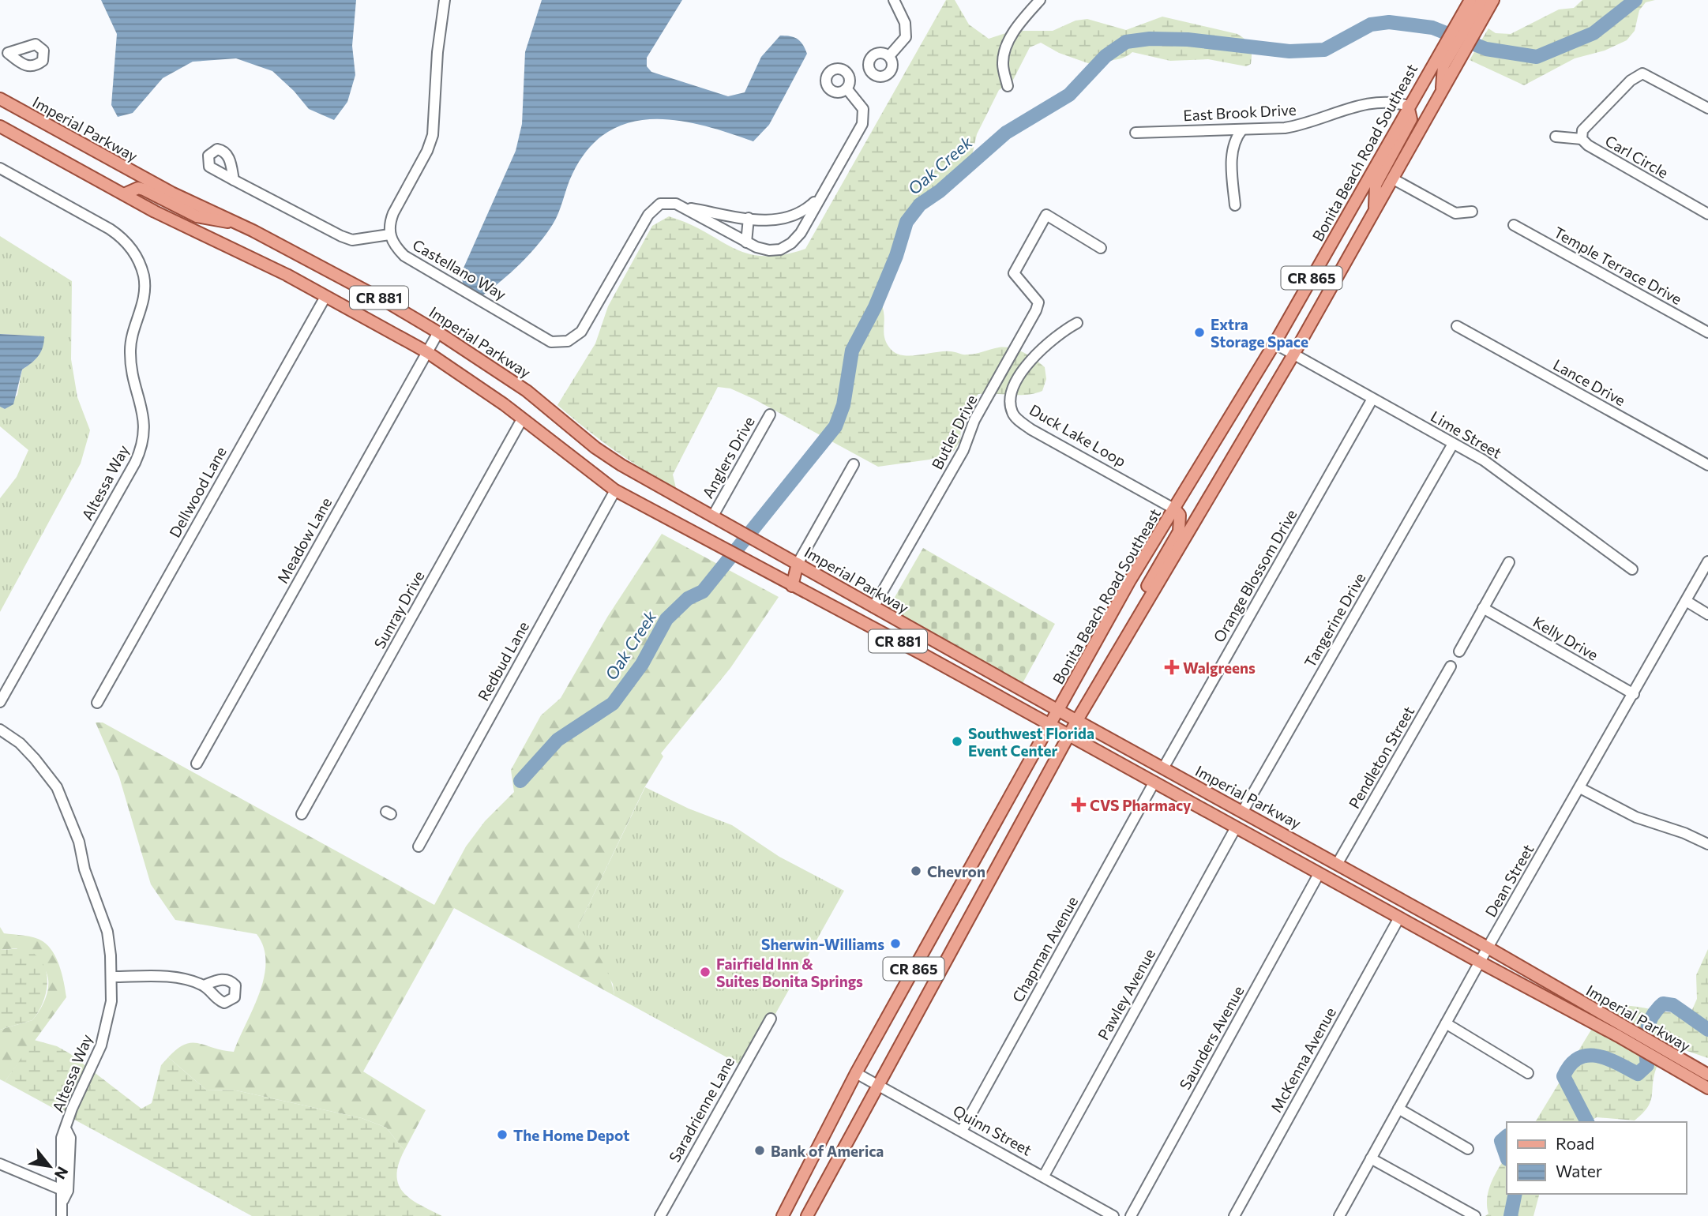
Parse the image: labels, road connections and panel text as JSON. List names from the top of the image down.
{
  "streets": {
    "main road": [
      "Imperial Parkway",
      "Bonita Beach Road Southeast",
      "CR 865",
      "CR 881"
    ],
    "street": [
      "East Brook Drive",
      "Carl Circle",
      "Temple Terrace Drive",
      "Castellano Way",
      "Lance Drive",
      "Butler Drive",
      "Lime Street",
      "Duck Lake Loop",
      "Anglers Drive",
      "Altessa Way",
      "Dellwood Lane",
      "Meadow Lane",
      "Orange Blossom Drive",
      "Sunray Drive",
      "Tangerine Drive",
      "Kelly Drive",
      "Redbud Lane",
      "Pendleton Street",
      "Dean Street",
      "Chapman Avenue",
      "Pawley Avenue",
      "Saunders Avenue",
      "McKenna Avenue",
      "Saradrienne Lane",
      "Quinn Street"
    ]
  },
  "crossings": [
    ["East Brook Drive", "Bonita Beach Road Southeast"],
    ["Imperial Parkway", "Bonita Beach Road Southeast"],
    ["Imperial Parkway", "Butler Drive"],
    ["Imperial Parkway", "Anglers Drive"],
    ["Imperial Parkway", "Dellwood Lane"],
    ["Imperial Parkway", "Meadow Lane"],
    ["Imperial Parkway", "Orange Blossom Drive"],
    ["Imperial Parkway", "Sunray Drive"],
    ["Imperial Parkway", "Tangerine Drive"],
    ["Imperial Parkway", "Redbud Lane"],
    ["Imperial Parkway", "Pendleton Street"],
    ["Imperial Parkway", "Dean Street"],
    ["Imperial Parkway", "Chapman Avenue"],
    ["Imperial Parkway", "Pawley Avenue"],
    ["Imperial Parkway", "Saunders Avenue"],
    ["Imperial Parkway", "McKenna Avenue"],
    ["Bonita Beach Road Southeast", "Lime Street"],
    ["Bonita Beach Road Southeast", "Duck Lake Loop"],
    ["Bonita Beach Road Southeast", "Quinn Street"],
    ["Lime Street", "Orange Blossom Drive"],
    ["Lime Street", "Tangerine Drive"],
    ["Kelly Drive", "Dean Street"],
    ["Chapman Avenue", "Quinn Street"],
    ["Pawley Avenue", "Quinn Street"]
  ],
  "water": ["Oak Creek"],
  "places": {
    "other": [
      "Extra Storage Space",
      "Southwest Florida Event Center",
      "Chevron",
      "Sherwin-Williams",
      "Fairfield Inn & Suites Bonita Springs",
      "The Home Depot",
      "Bank of America"
    ],
    "health": ["Walgreens", "CVS Pharmacy"]
  },
  "legend": ["Road", "Water"],
  "north": "bottom right"
}
